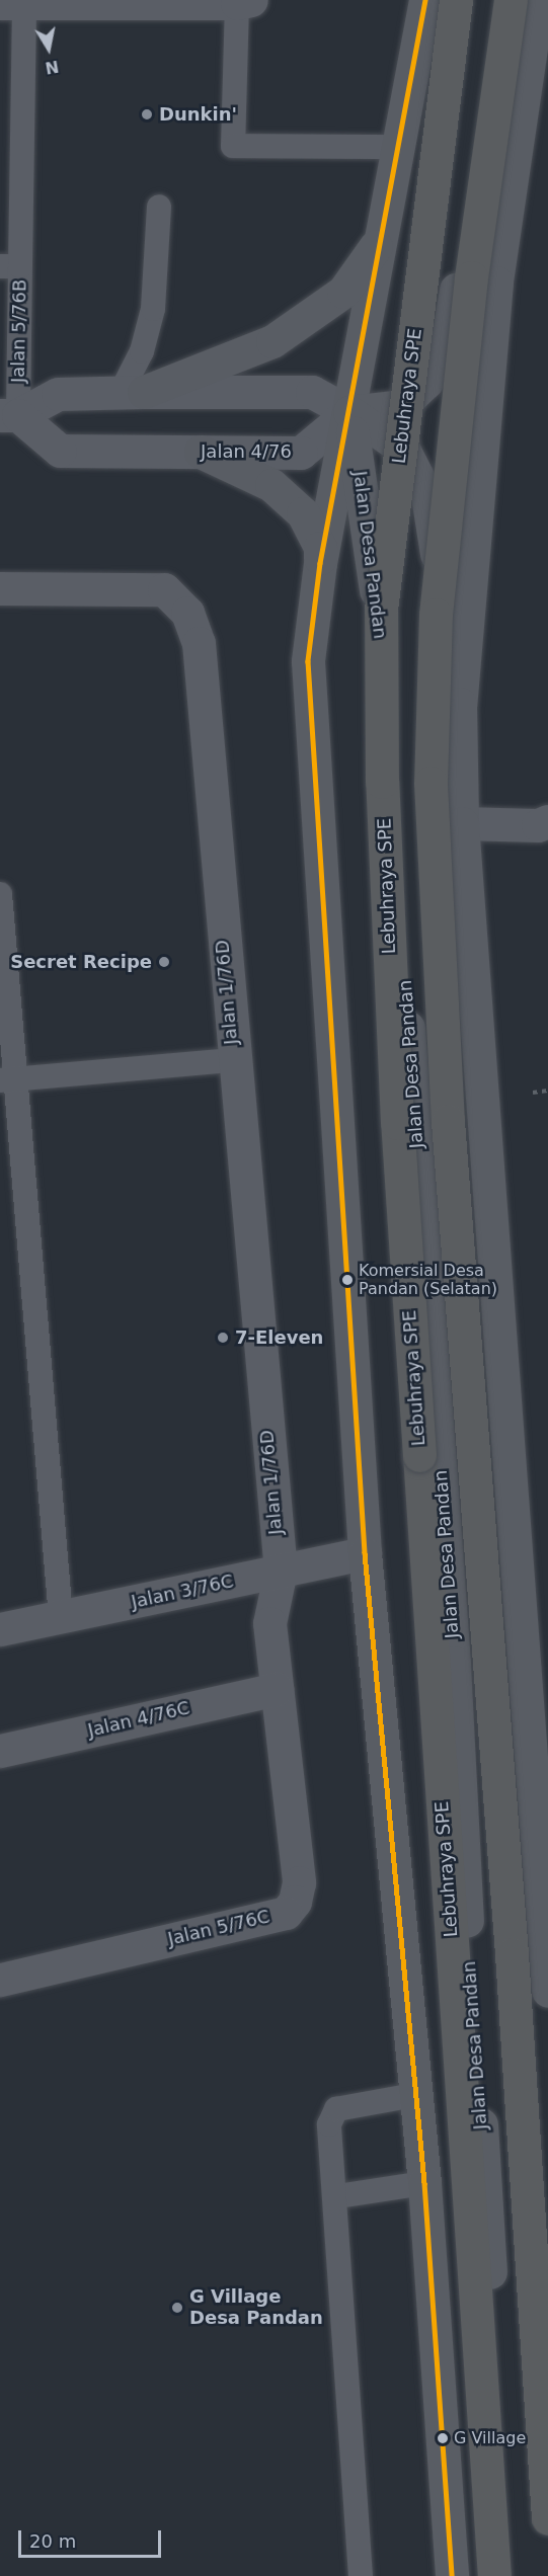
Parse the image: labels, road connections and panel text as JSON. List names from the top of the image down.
{
  "streets": {
    "highway": ["Lebuhraya SPE"],
    "street": [
      "Jalan 4/76",
      "Jalan Desa Pandan",
      "Jalan 1/76D",
      "Jalan 3/76C",
      "Jalan 4/76C",
      "Jalan 5/76C"
    ],
    "lane": ["Jalan 5/76B"]
  },
  "crossings": [
    ["Jalan 5/76B", "Jalan 4/76"],
    ["Jalan 4/76", "Jalan Desa Pandan"],
    ["Jalan Desa Pandan", "Jalan 3/76C"],
    ["Jalan 1/76D", "Jalan 3/76C"],
    ["Jalan 4/76C", "Jalan 5/76C"]
  ],
  "places": [
    "Dunkin'",
    "Secret Recipe",
    "Komersial Desa Pandan (Selatan)",
    "7-Eleven",
    "G Village Desa Pandan",
    "G Village"
  ],
  "scale_bar": "20 m",
  "north": "bottom"
}
